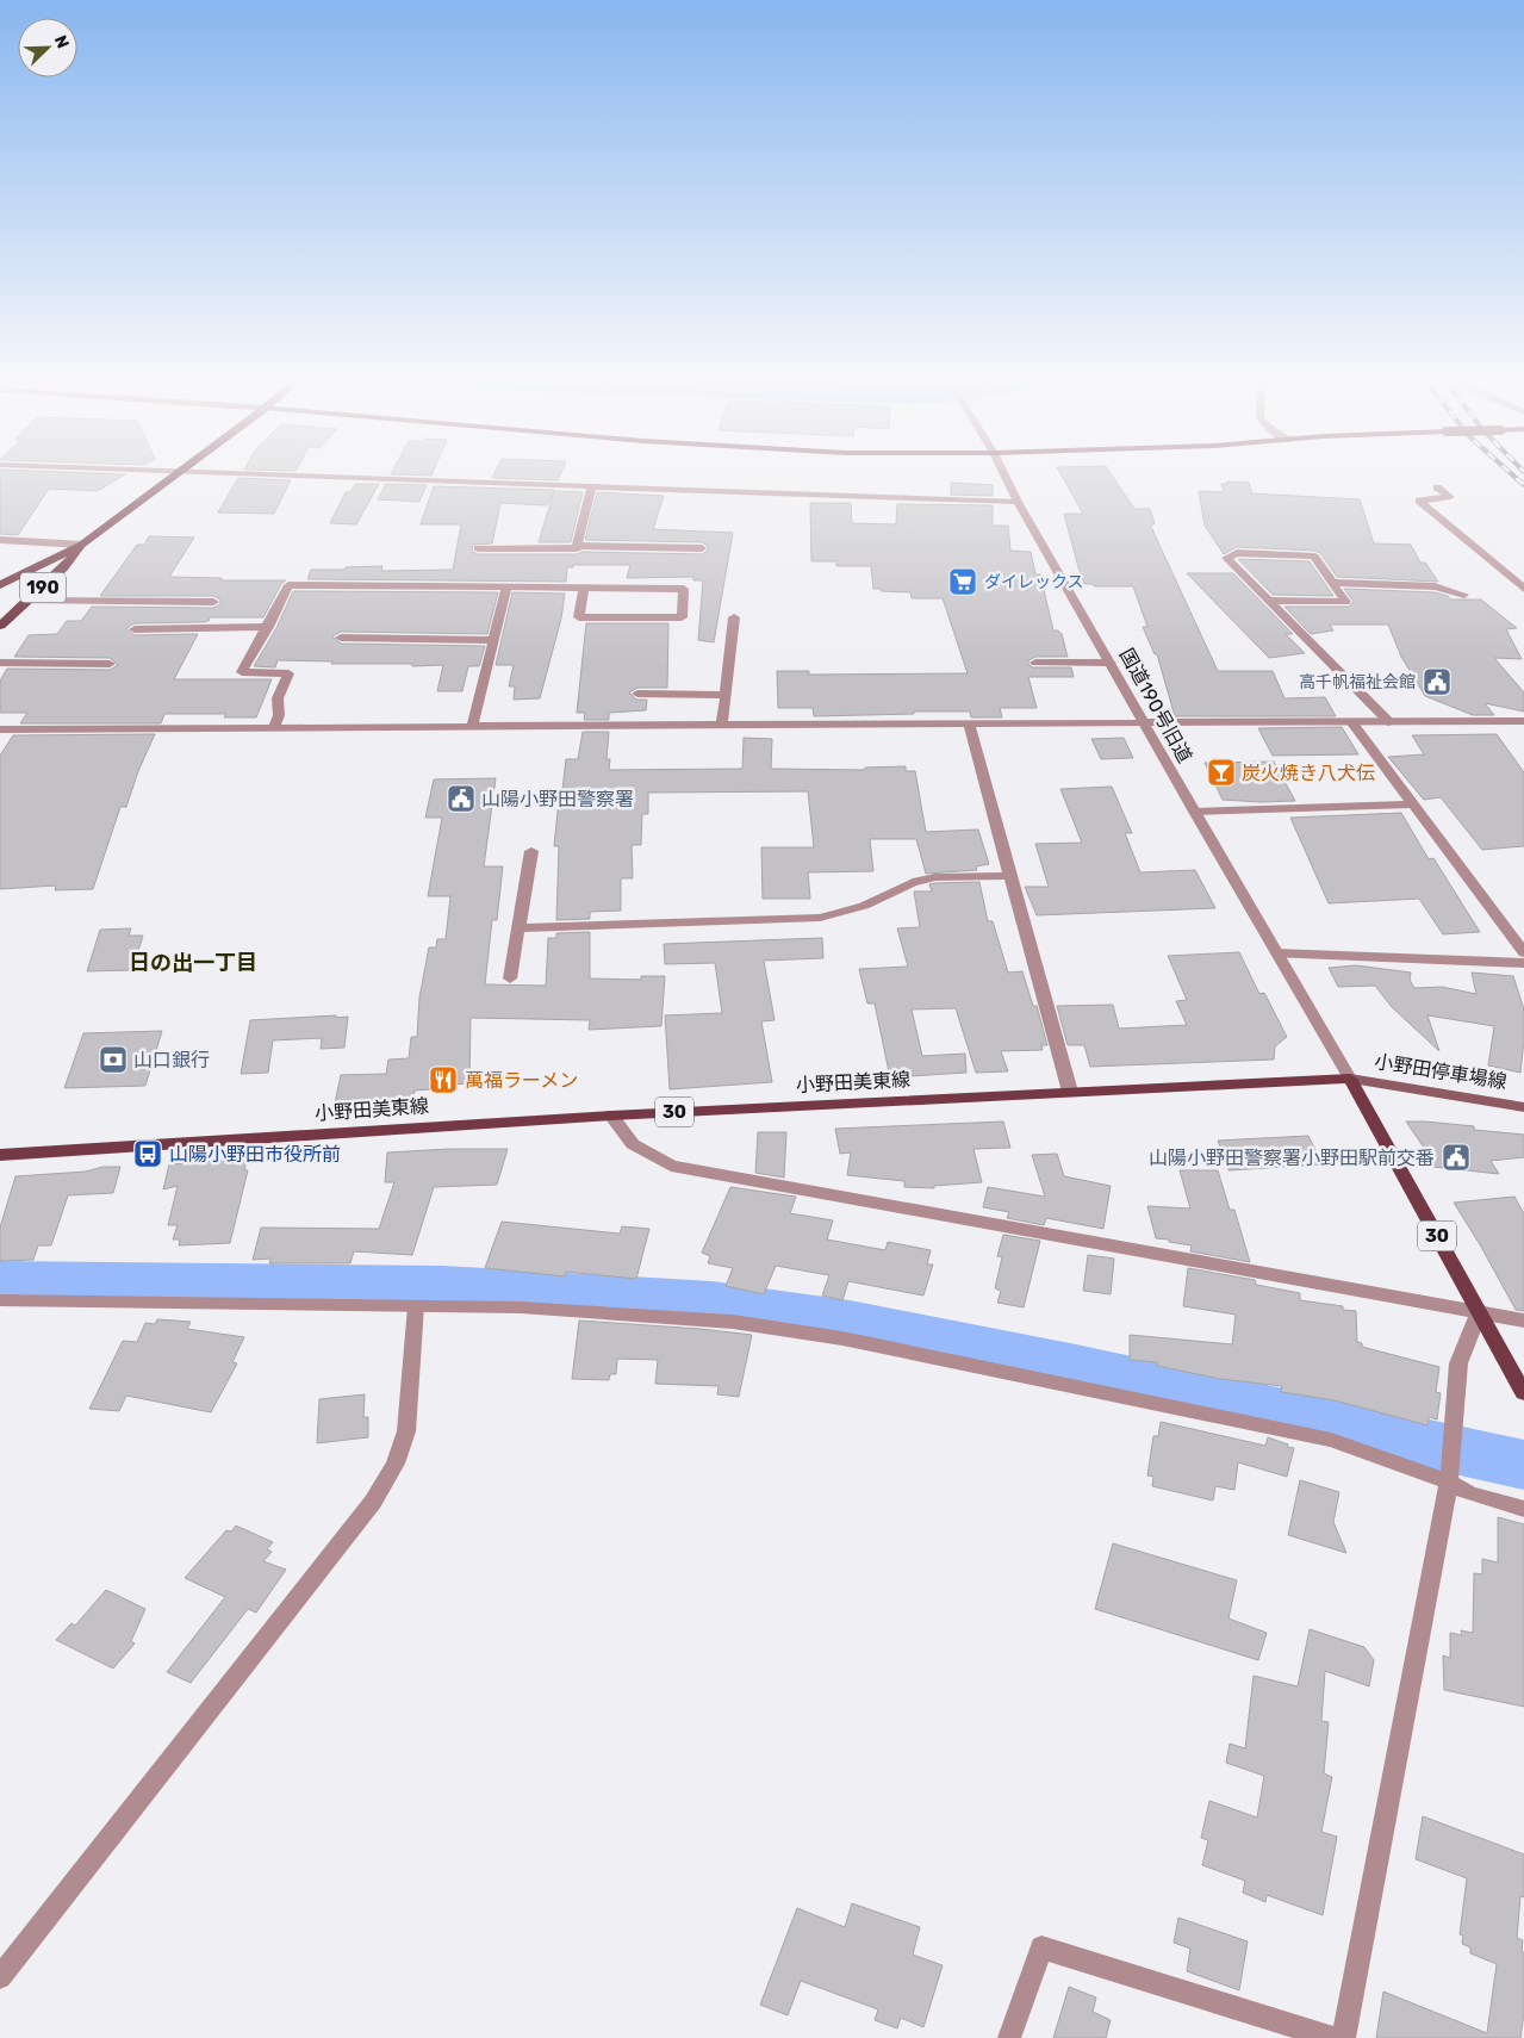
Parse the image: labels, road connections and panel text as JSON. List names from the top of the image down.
{
  "streets": {
    "highway": ["190"],
    "main road": ["小野田停車場線", "小野田美東線", "30"],
    "street": ["国道190号旧道"]
  },
  "crossings": [
    ["国道190号旧道", "小野田停車場線"],
    ["国道190号旧道", "小野田美東線"],
    ["国道190号旧道", "30"],
    ["小野田停車場線", "小野田美東線"],
    ["小野田停車場線", "30"],
    ["小野田美東線", "30"]
  ],
  "districts": ["日の出一丁目"],
  "places": {
    "supermarket": ["ダイレックス"],
    "public building": ["高千帆福祉会館", "山陽小野田警察署", "山陽小野田警察署小野田駅前交番"],
    "bar": ["炭火焼き八犬伝"],
    "bank": ["山口銀行"],
    "restaurant": ["萬福ラーメン"],
    "bus stop": ["山陽小野田市役所前"]
  },
  "north": "top right"
}
